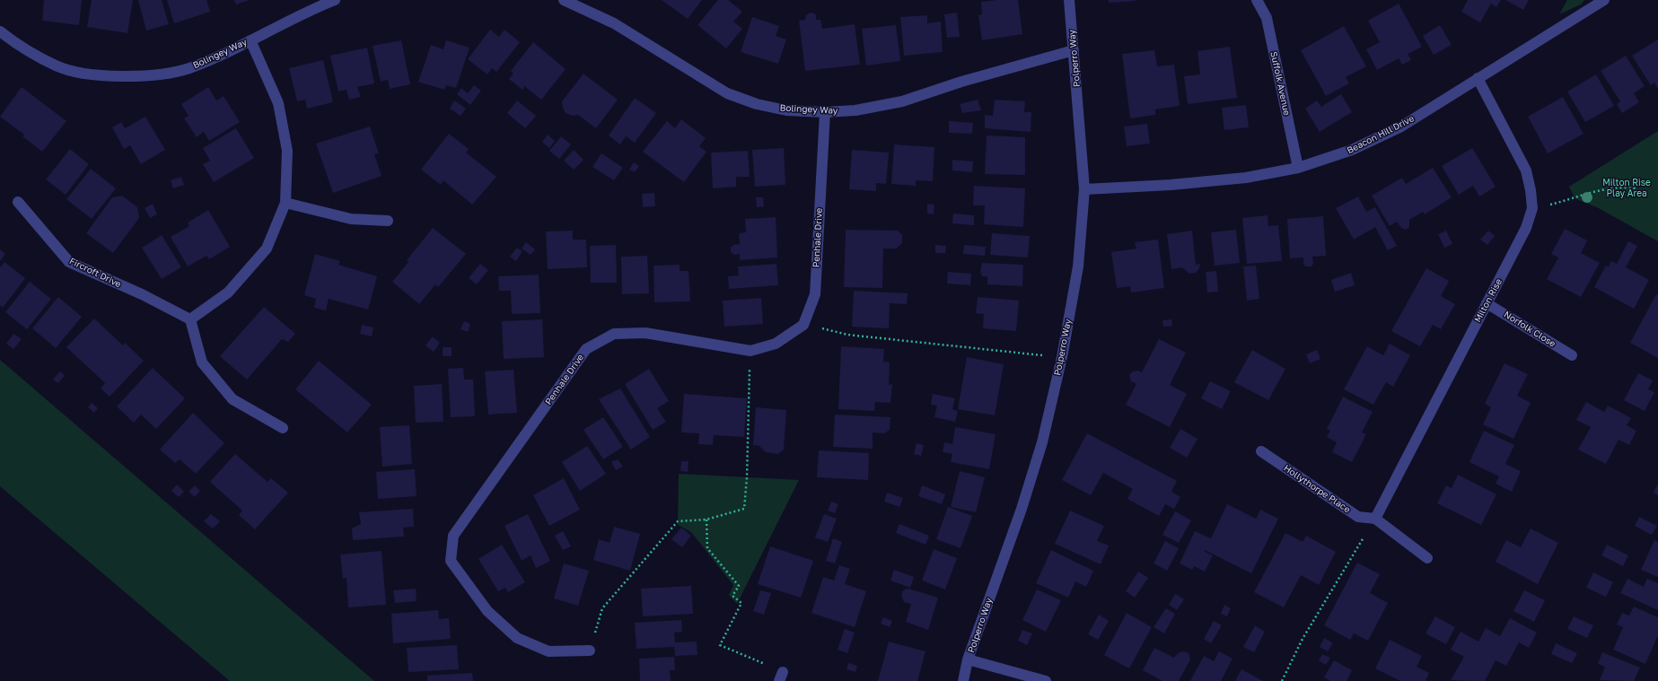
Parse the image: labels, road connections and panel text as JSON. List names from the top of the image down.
{
  "streets": {
    "street": [
      "Bolingey Way",
      "Polperro Way",
      "Suffolk Avenue",
      "Beacon Hill Drive",
      "Penhale Drive",
      "Fircroft Drive",
      "Milton Rise",
      "Norfolk Close",
      "Hollythorpe Place"
    ]
  },
  "crossings": [
    ["Bolingey Way", "Polperro Way"],
    ["Bolingey Way", "Penhale Drive"],
    ["Polperro Way", "Beacon Hill Drive"],
    ["Suffolk Avenue", "Beacon Hill Drive"],
    ["Beacon Hill Drive", "Milton Rise"],
    ["Milton Rise", "Norfolk Close"],
    ["Milton Rise", "Hollythorpe Place"]
  ],
  "parks": ["Milton Rise Play Area"]
}
